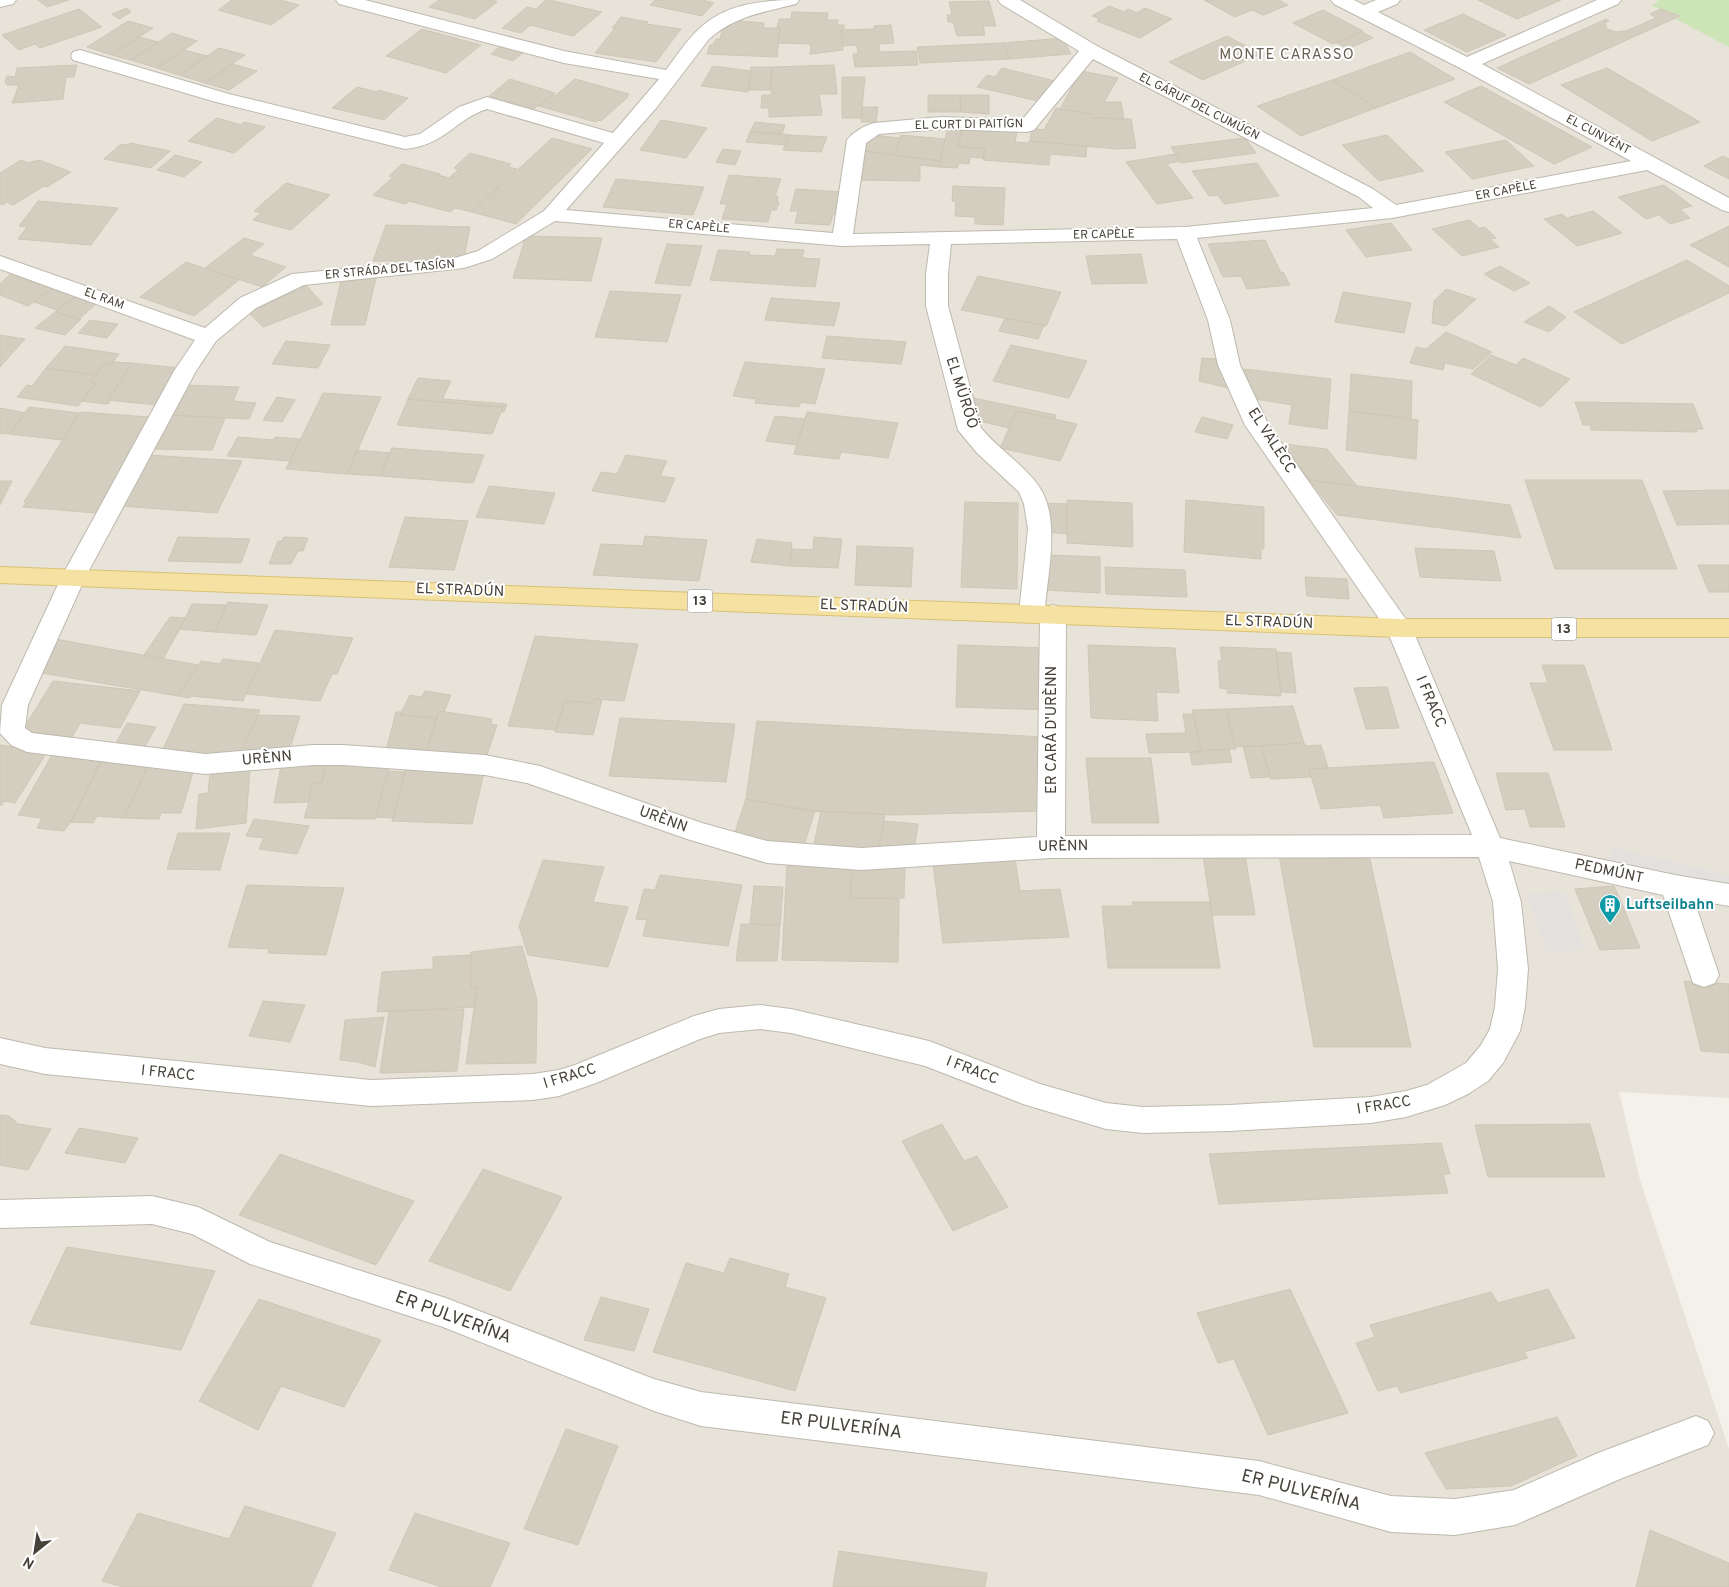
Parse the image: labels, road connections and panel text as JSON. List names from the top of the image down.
{
  "streets": {
    "main road": ["EL STRADÚN", "13"],
    "street": [
      "EL GÁRUF DEL CUMÚGN",
      "EL CURT DI PAITÍGN",
      "EL CUNVÉNT",
      "ER CAPÈLE",
      "ER STRÁDA DEL TASÍGN",
      "EL RAM",
      "EL MÜRÖÖ",
      "EL VALÈCC",
      "I FRACC",
      "ER CARÁ D'URÈNN",
      "URÈNN",
      "PEDMÚNT",
      "ER PULVERÍNA"
    ]
  },
  "crossings": [
    ["EL GÁRUF DEL CUMÚGN", "EL CURT DI PAITÍGN"],
    ["EL GÁRUF DEL CUMÚGN", "ER CAPÈLE"],
    ["EL CURT DI PAITÍGN", "ER CAPÈLE"],
    ["EL CUNVÉNT", "ER CAPÈLE"],
    ["ER CAPÈLE", "ER STRÁDA DEL TASÍGN"],
    ["ER CAPÈLE", "EL MÜRÖÖ"],
    ["ER CAPÈLE", "EL VALÈCC"],
    ["ER STRÁDA DEL TASÍGN", "EL RAM"],
    ["ER STRÁDA DEL TASÍGN", "EL STRADÚN"],
    ["ER STRÁDA DEL TASÍGN", "URÈNN"],
    ["EL MÜRÖÖ", "EL STRADÚN"],
    ["EL MÜRÖÖ", "ER CARÁ D'URÈNN"],
    ["EL VALÈCC", "EL STRADÚN"],
    ["EL VALÈCC", "I FRACC"],
    ["EL STRADÚN", "I FRACC"],
    ["EL STRADÚN", "ER CARÁ D'URÈNN"],
    ["EL STRADÚN", "URÈNN"],
    ["I FRACC", "URÈNN"],
    ["I FRACC", "PEDMÚNT"],
    ["ER CARÁ D'URÈNN", "URÈNN"],
    ["URÈNN", "PEDMÚNT"]
  ],
  "districts": ["MONTE CARASSO"],
  "places": {
    "building": ["Luftseilbahn"]
  },
  "north": "bottom left"
}
